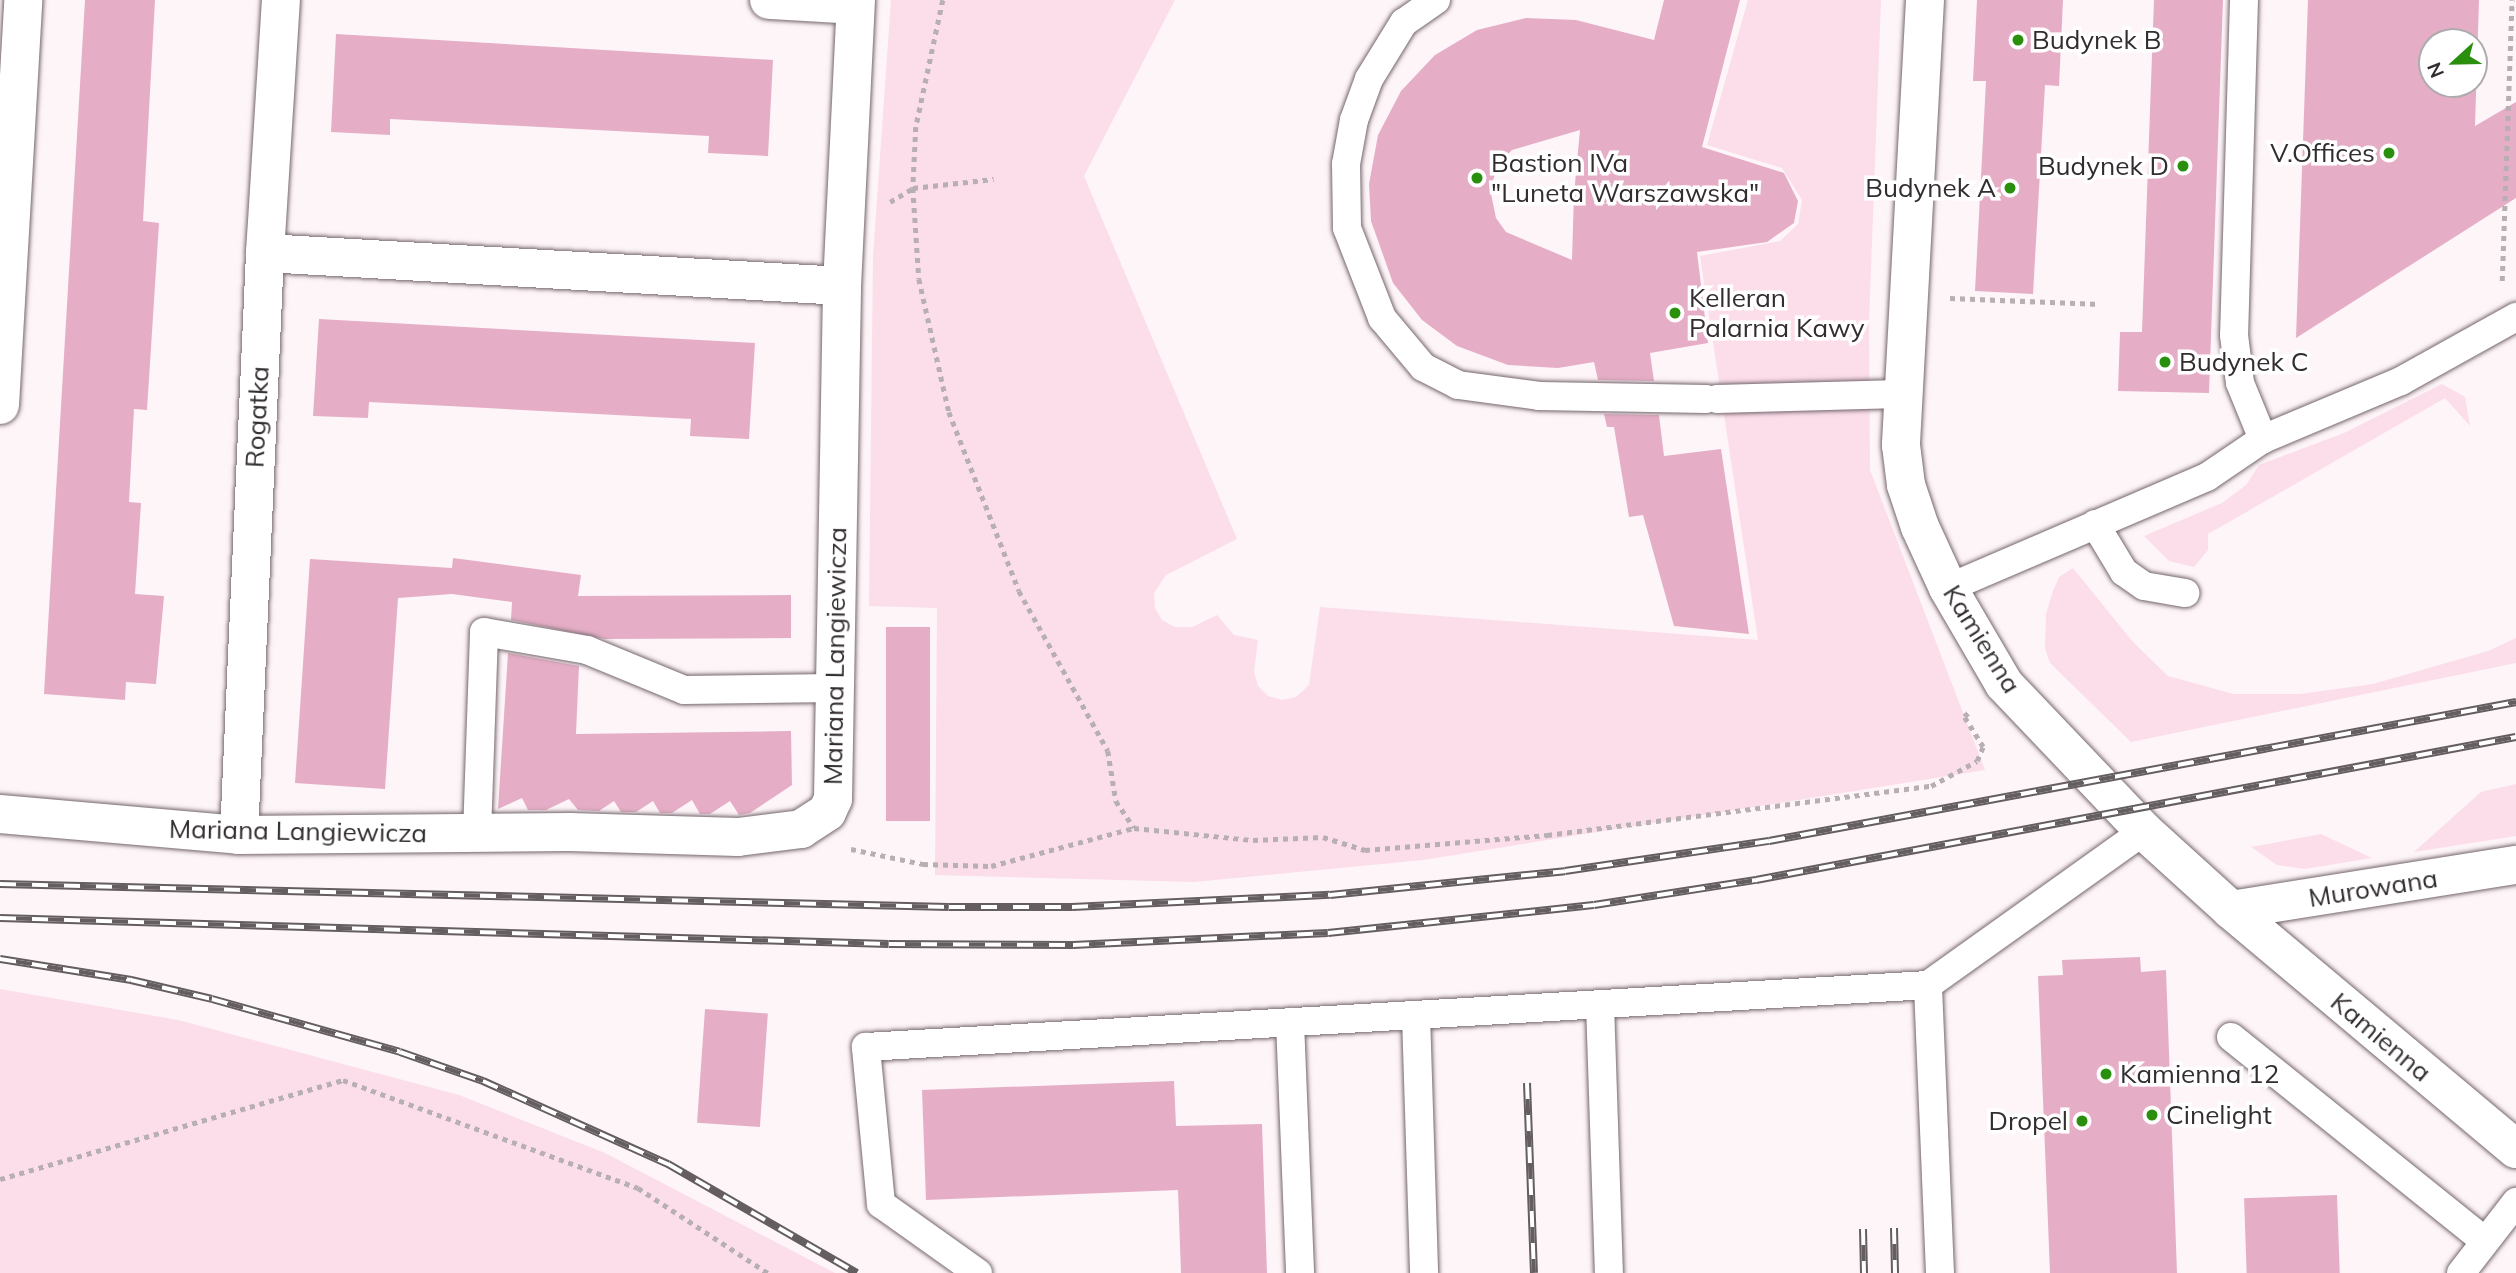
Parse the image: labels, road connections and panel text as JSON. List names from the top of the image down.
{
  "streets": {
    "street": [
      "Rogatka",
      "Kamienna",
      "Mariana Langiewicza",
      "Murowana"
    ]
  },
  "crossings": [
    ["Rogatka", "Mariana Langiewicza"],
    ["Kamienna", "Murowana"]
  ],
  "places": [
    "Budynek B",
    "V.Offices",
    "Budynek D",
    "Bastion IVa \"Luneta Warszawska\"",
    "Budynek A",
    "Kelleran Palarnia Kawy",
    "Budynek C",
    "Kamienna 12",
    "Cinelight",
    "Dropel"
  ],
  "north": "left"
}
